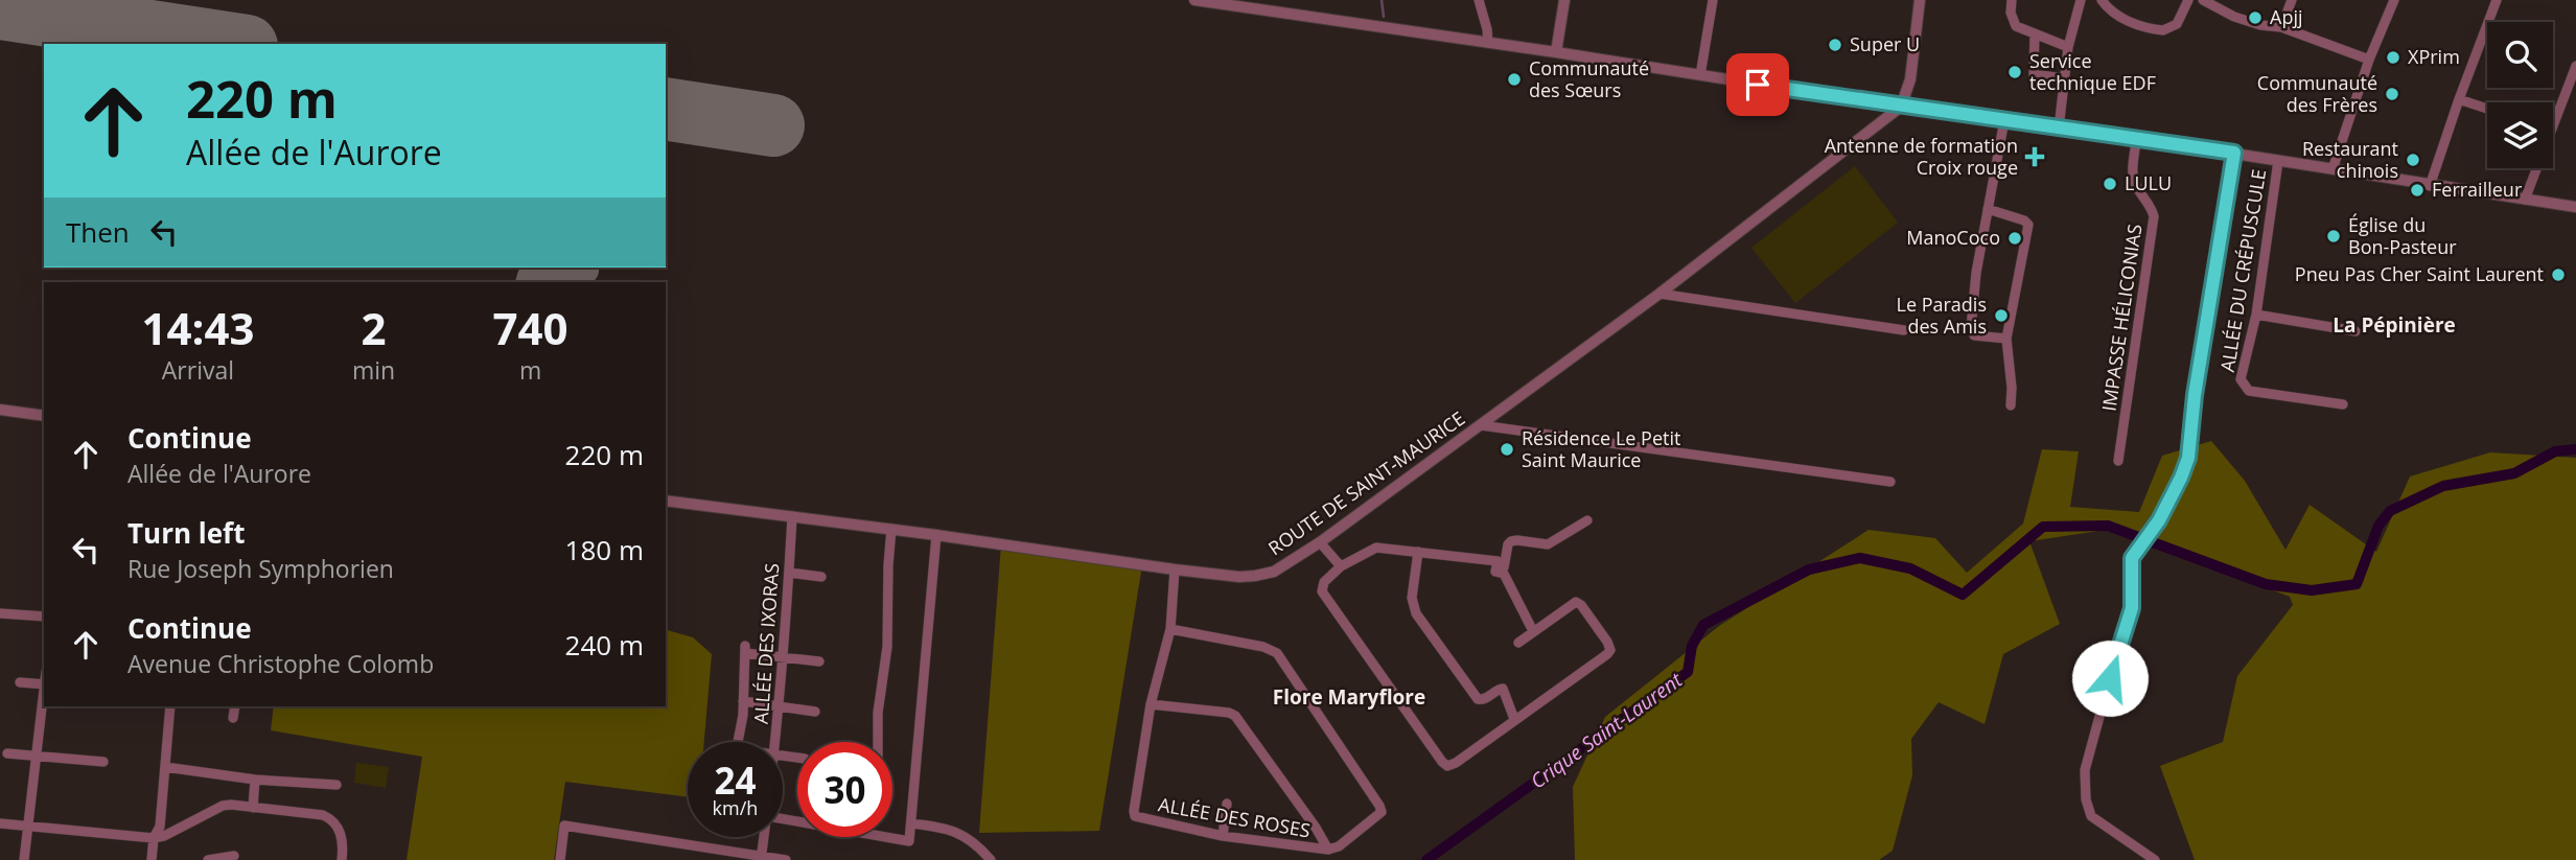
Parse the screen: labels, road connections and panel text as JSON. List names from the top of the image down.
{
  "streets": {
    "street": [
      "ALLÉE DU CRÉPUSCULE",
      "IMPASSE HÉLICONIAS",
      "ROUTE DE SAINT-MAURICE",
      "ALLÉE DES IXORAS",
      "ALLÉE DES ROSES"
    ]
  },
  "crossings": [
    ["ROUTE DE SAINT-MAURICE", "ALLÉE DES IXORAS"],
    ["ROUTE DE SAINT-MAURICE", "ALLÉE DES ROSES"]
  ],
  "districts": ["La Pépinière", "Flore Maryflore"],
  "water": ["Crique Saint-Laurent"],
  "places": {
    "other": [
      "Apjj",
      "Super U",
      "XPrim",
      "Service technique EDF",
      "Communauté des Sœurs",
      "Communauté des Frères",
      "Restaurant chinois",
      "LULU",
      "Ferrailleur",
      "Église du Bon-Pasteur",
      "ManoCoco",
      "Pneu Pas Cher Saint Laurent",
      "Le Paradis des Amis",
      "Résidence Le Petit Saint Maurice"
    ],
    "health": ["Antenne de formation Croix rouge"]
  },
  "page": {
    "turn": ["220 m", "Allée de l'Aurore"],
    "then": "Then",
    "eta": [
      "14:43",
      "Arrival",
      "2",
      "min",
      "740",
      "m"
    ],
    "list": [
      {
        "name": "Continue",
        "note": "Allée de l'Aurore",
        "value": "220 m"
      },
      {
        "name": "Turn left",
        "note": "Rue Joseph Symphorien",
        "value": "180 m"
      },
      {
        "name": "Continue",
        "note": "Avenue Christophe Colomb",
        "value": "240 m"
      }
    ],
    "speed": "24 km/h",
    "limit": "30"
  }
}
